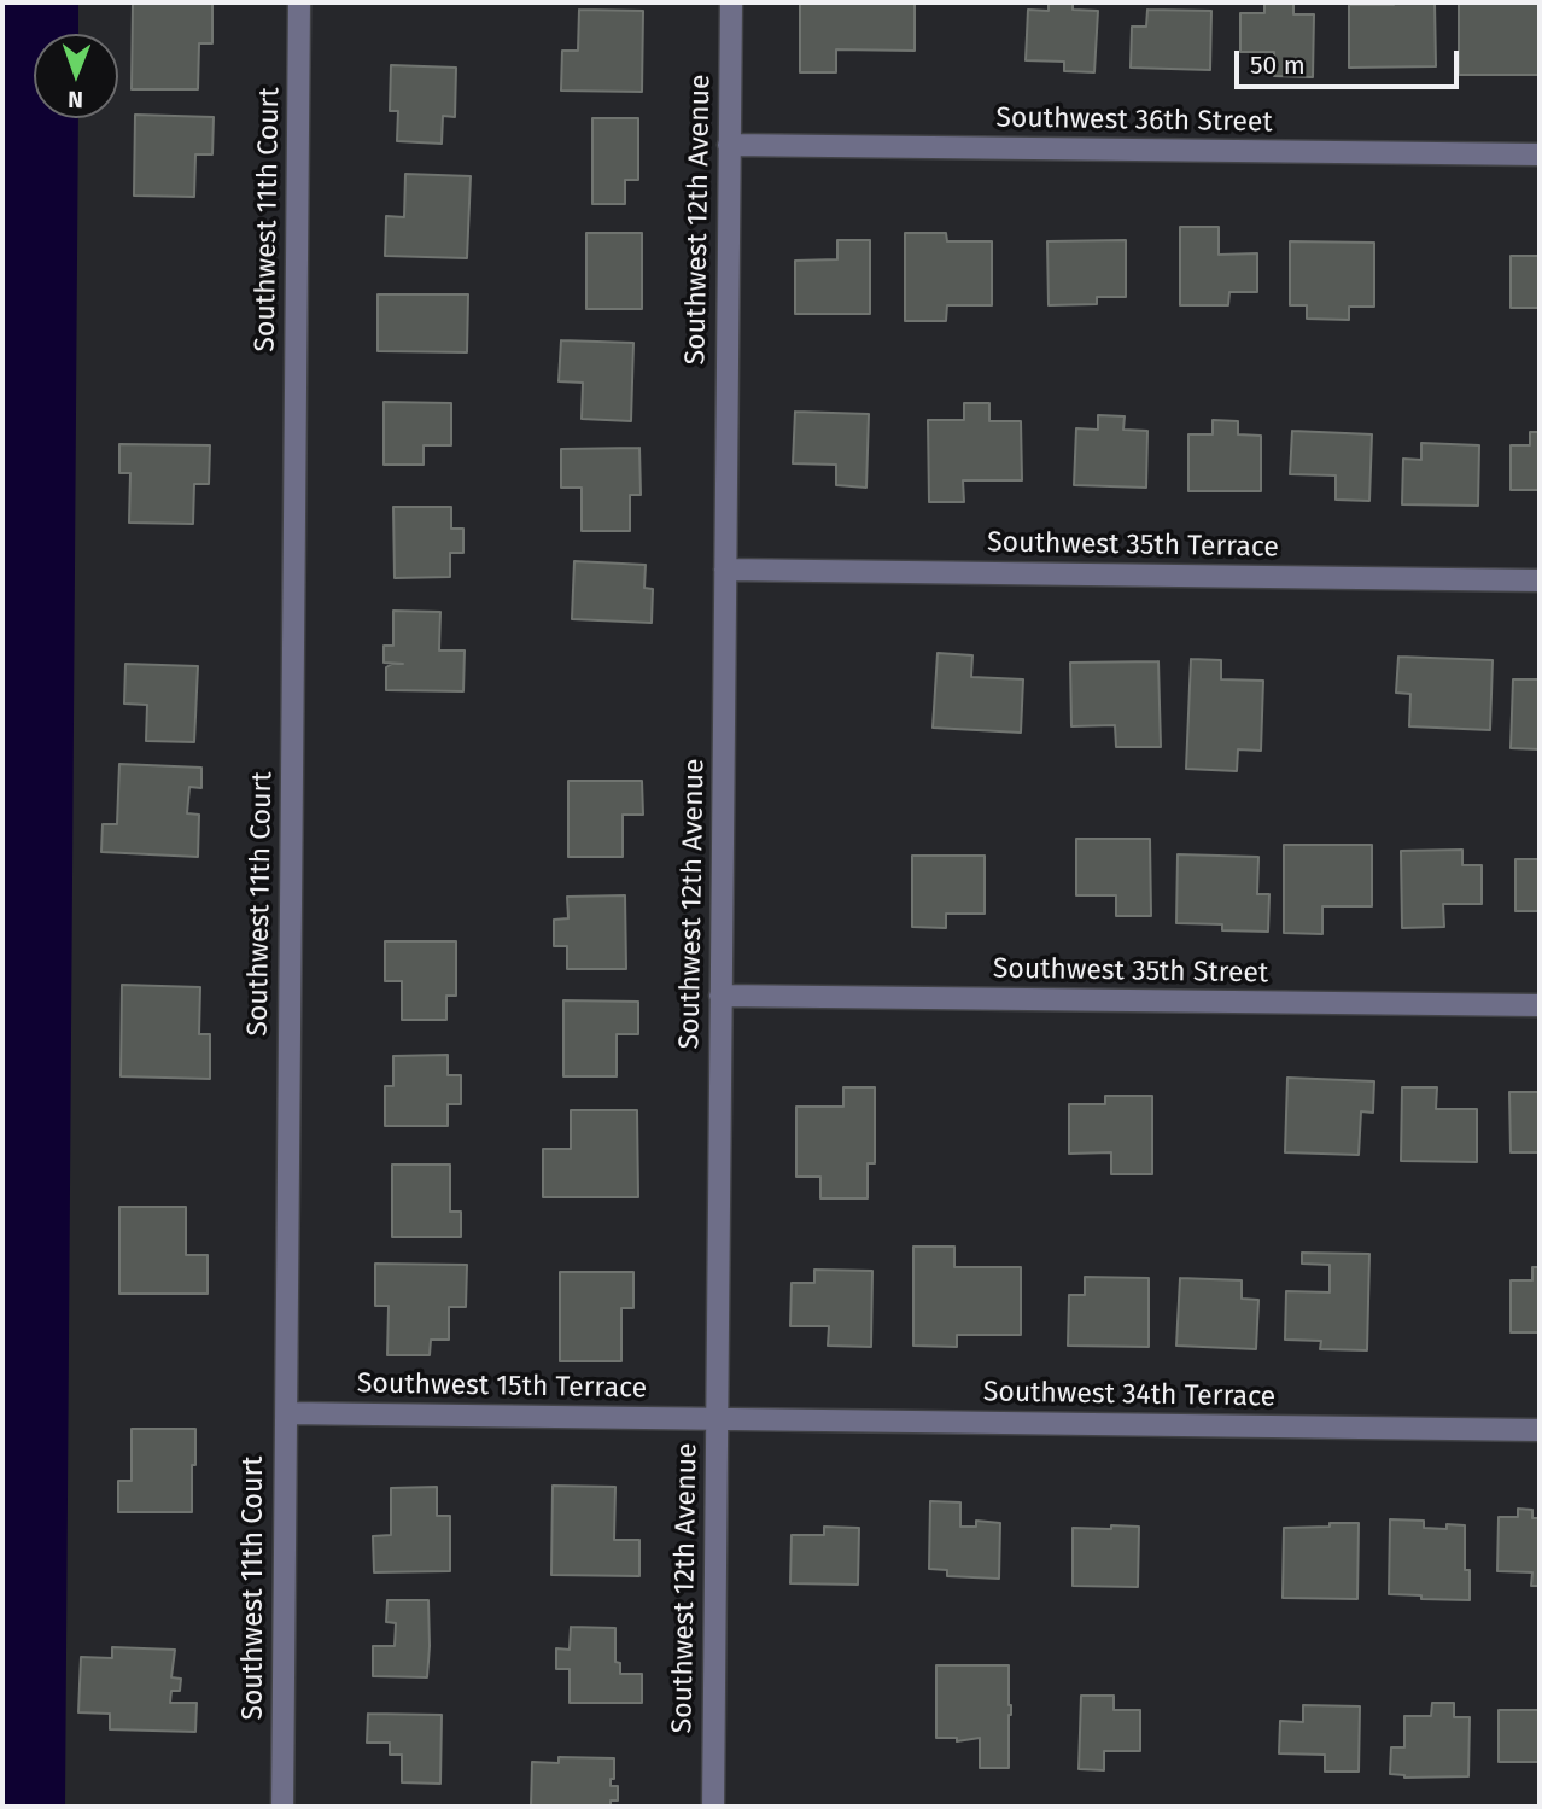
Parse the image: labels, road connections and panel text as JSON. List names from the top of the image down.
{
  "streets": {
    "street": [
      "Southwest 36th Street",
      "Southwest 11th Court",
      "Southwest 12th Avenue",
      "Southwest 35th Terrace",
      "Southwest 35th Street",
      "Southwest 15th Terrace",
      "Southwest 34th Terrace"
    ]
  },
  "crossings": [
    ["Southwest 36th Street", "Southwest 12th Avenue"],
    ["Southwest 11th Court", "Southwest 15th Terrace"],
    ["Southwest 12th Avenue", "Southwest 35th Terrace"],
    ["Southwest 12th Avenue", "Southwest 35th Street"],
    ["Southwest 12th Avenue", "Southwest 15th Terrace"],
    ["Southwest 12th Avenue", "Southwest 34th Terrace"],
    ["Southwest 15th Terrace", "Southwest 34th Terrace"]
  ],
  "scale_bar": "50 m",
  "north": "bottom"
}
